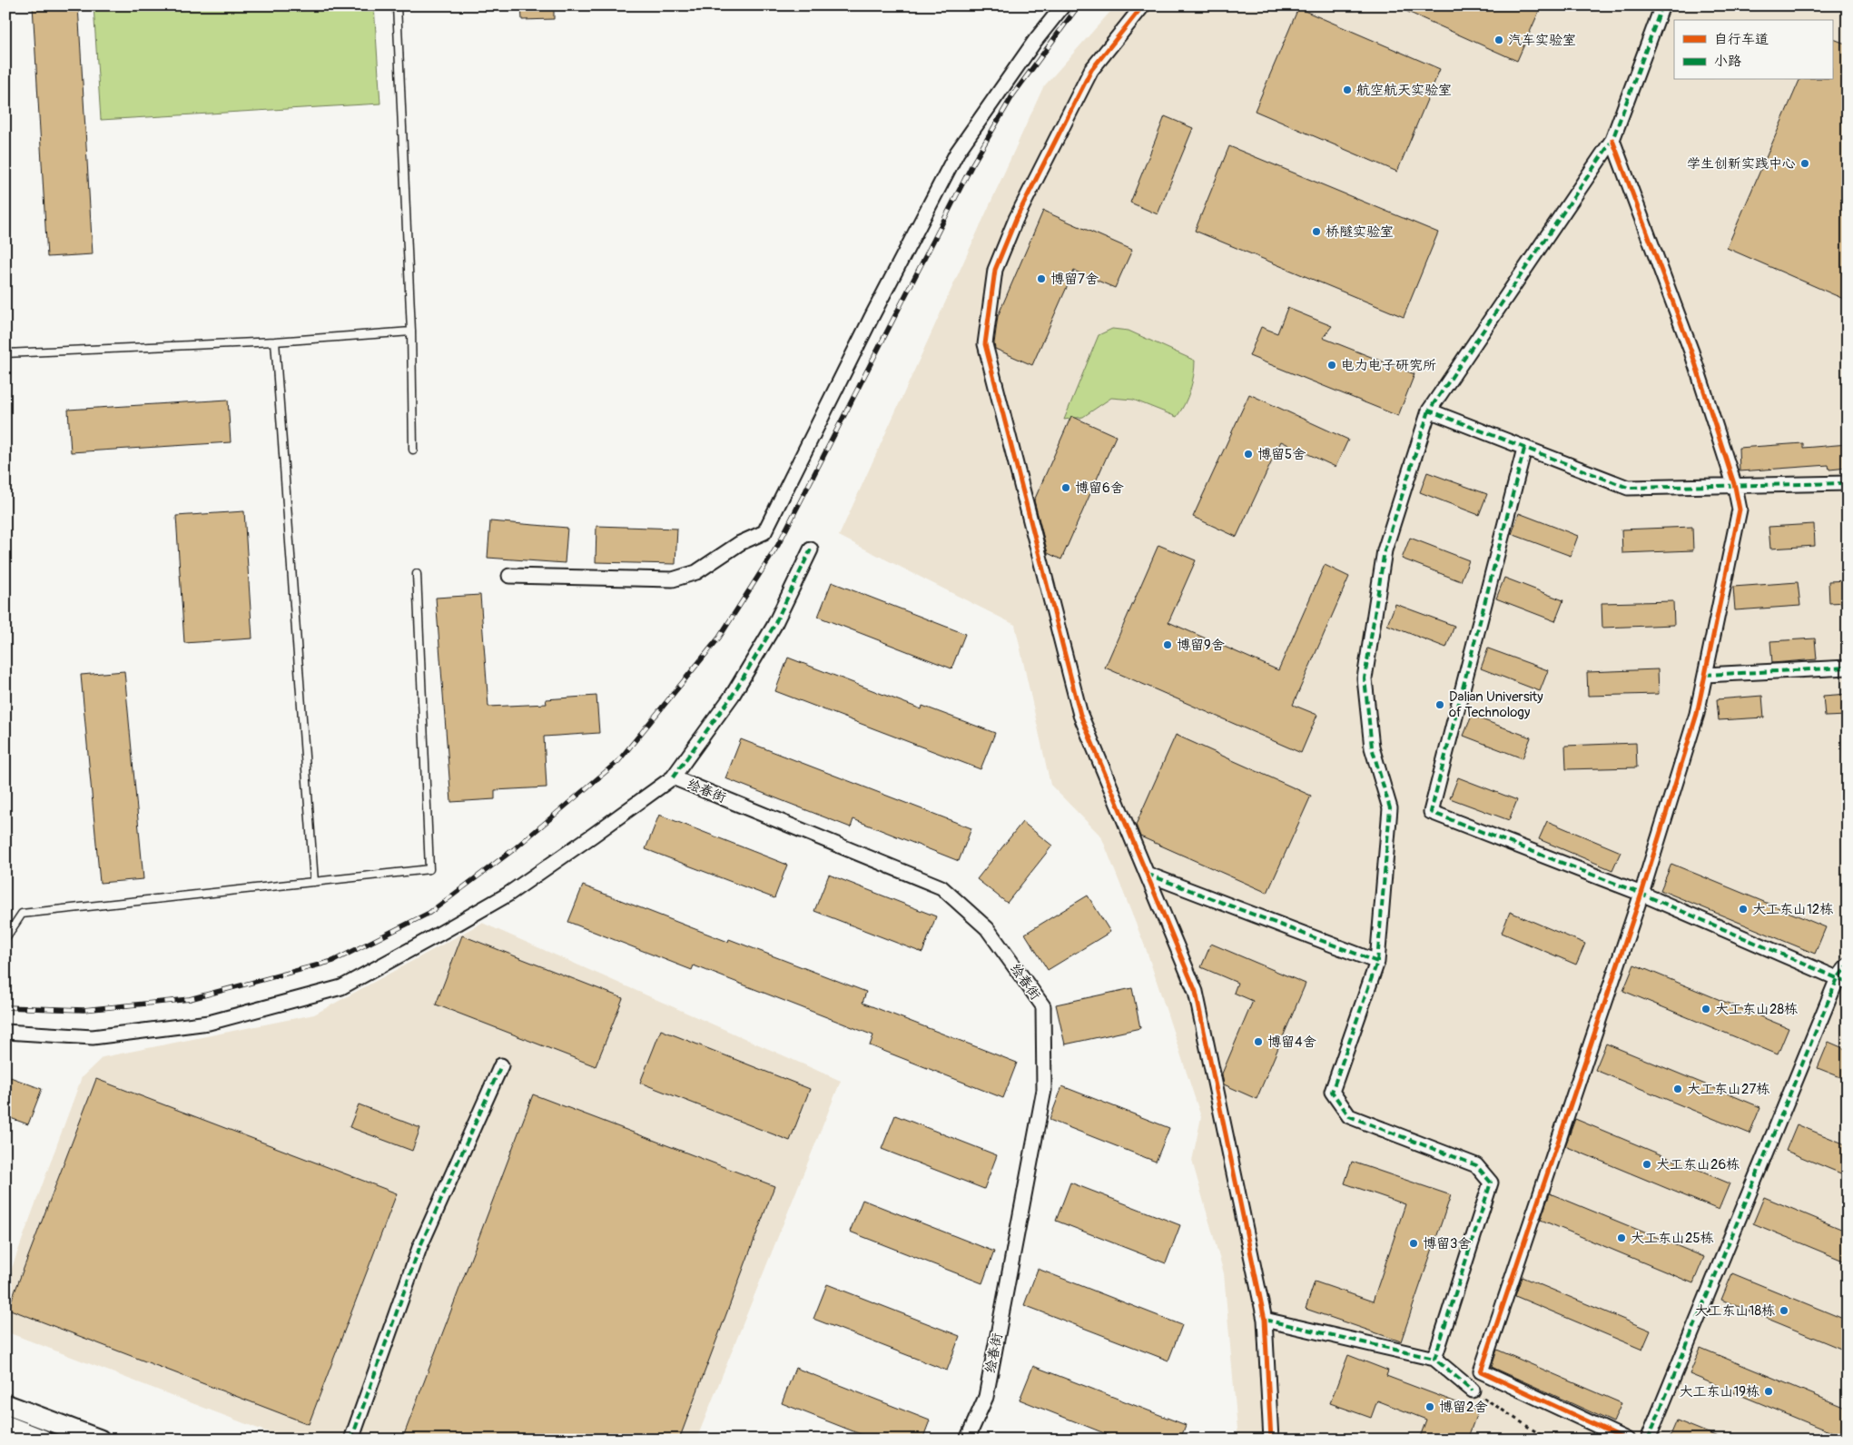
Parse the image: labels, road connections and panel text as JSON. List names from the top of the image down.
{
  "streets": {
    "street": ["绘春街"]
  },
  "places": [
    "汽车实验室",
    "航空航天实验室",
    "学生创新实践中心",
    "桥隧实验室",
    "博留7舍",
    "电力电子研究所",
    "博留5舍",
    "博留6舍",
    "博留9舍",
    "Dalian University of Technology",
    "大工东山12栋",
    "大工东山28栋",
    "博留4舍",
    "大工东山27栋",
    "大工东山26栋",
    "大工东山25栋",
    "博留3舍",
    "大工东山18栋",
    "大工东山19栋",
    "博留2舍"
  ],
  "legend": ["自行车道", "小路"]
}
